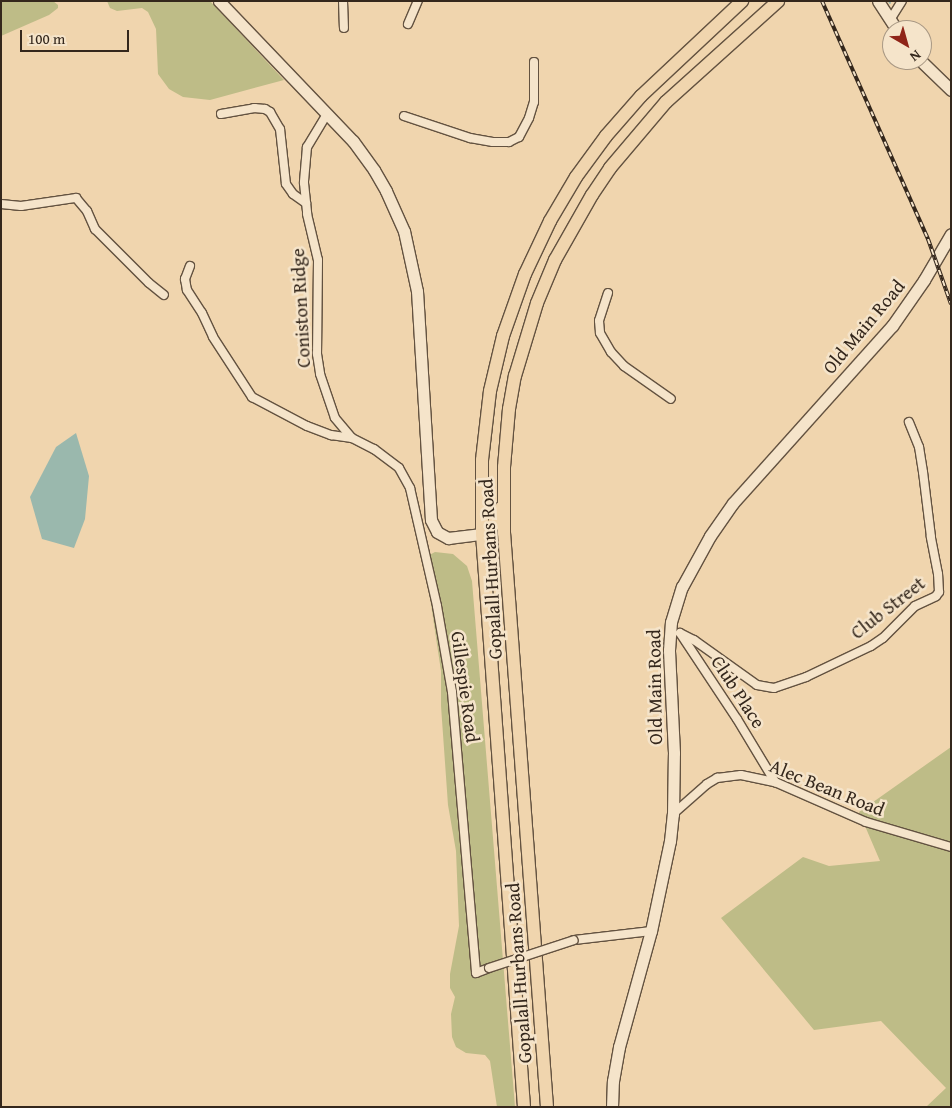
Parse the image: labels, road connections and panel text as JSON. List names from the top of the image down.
{
  "streets": {
    "main road": ["Gopalall Hurbans Road"],
    "street": [
      "Coniston Ridge",
      "Old Main Road",
      "Club Street",
      "Gillespie Road",
      "Club Place",
      "Alec Bean Road"
    ]
  },
  "crossings": [
    ["Coniston Ridge", "Gillespie Road"],
    ["Old Main Road", "Gillespie Road"],
    ["Old Main Road", "Club Place"],
    ["Old Main Road", "Alec Bean Road"],
    ["Club Street", "Club Place"],
    ["Club Place", "Alec Bean Road"]
  ],
  "scale_bar": "100 m",
  "north": "bottom right"
}
